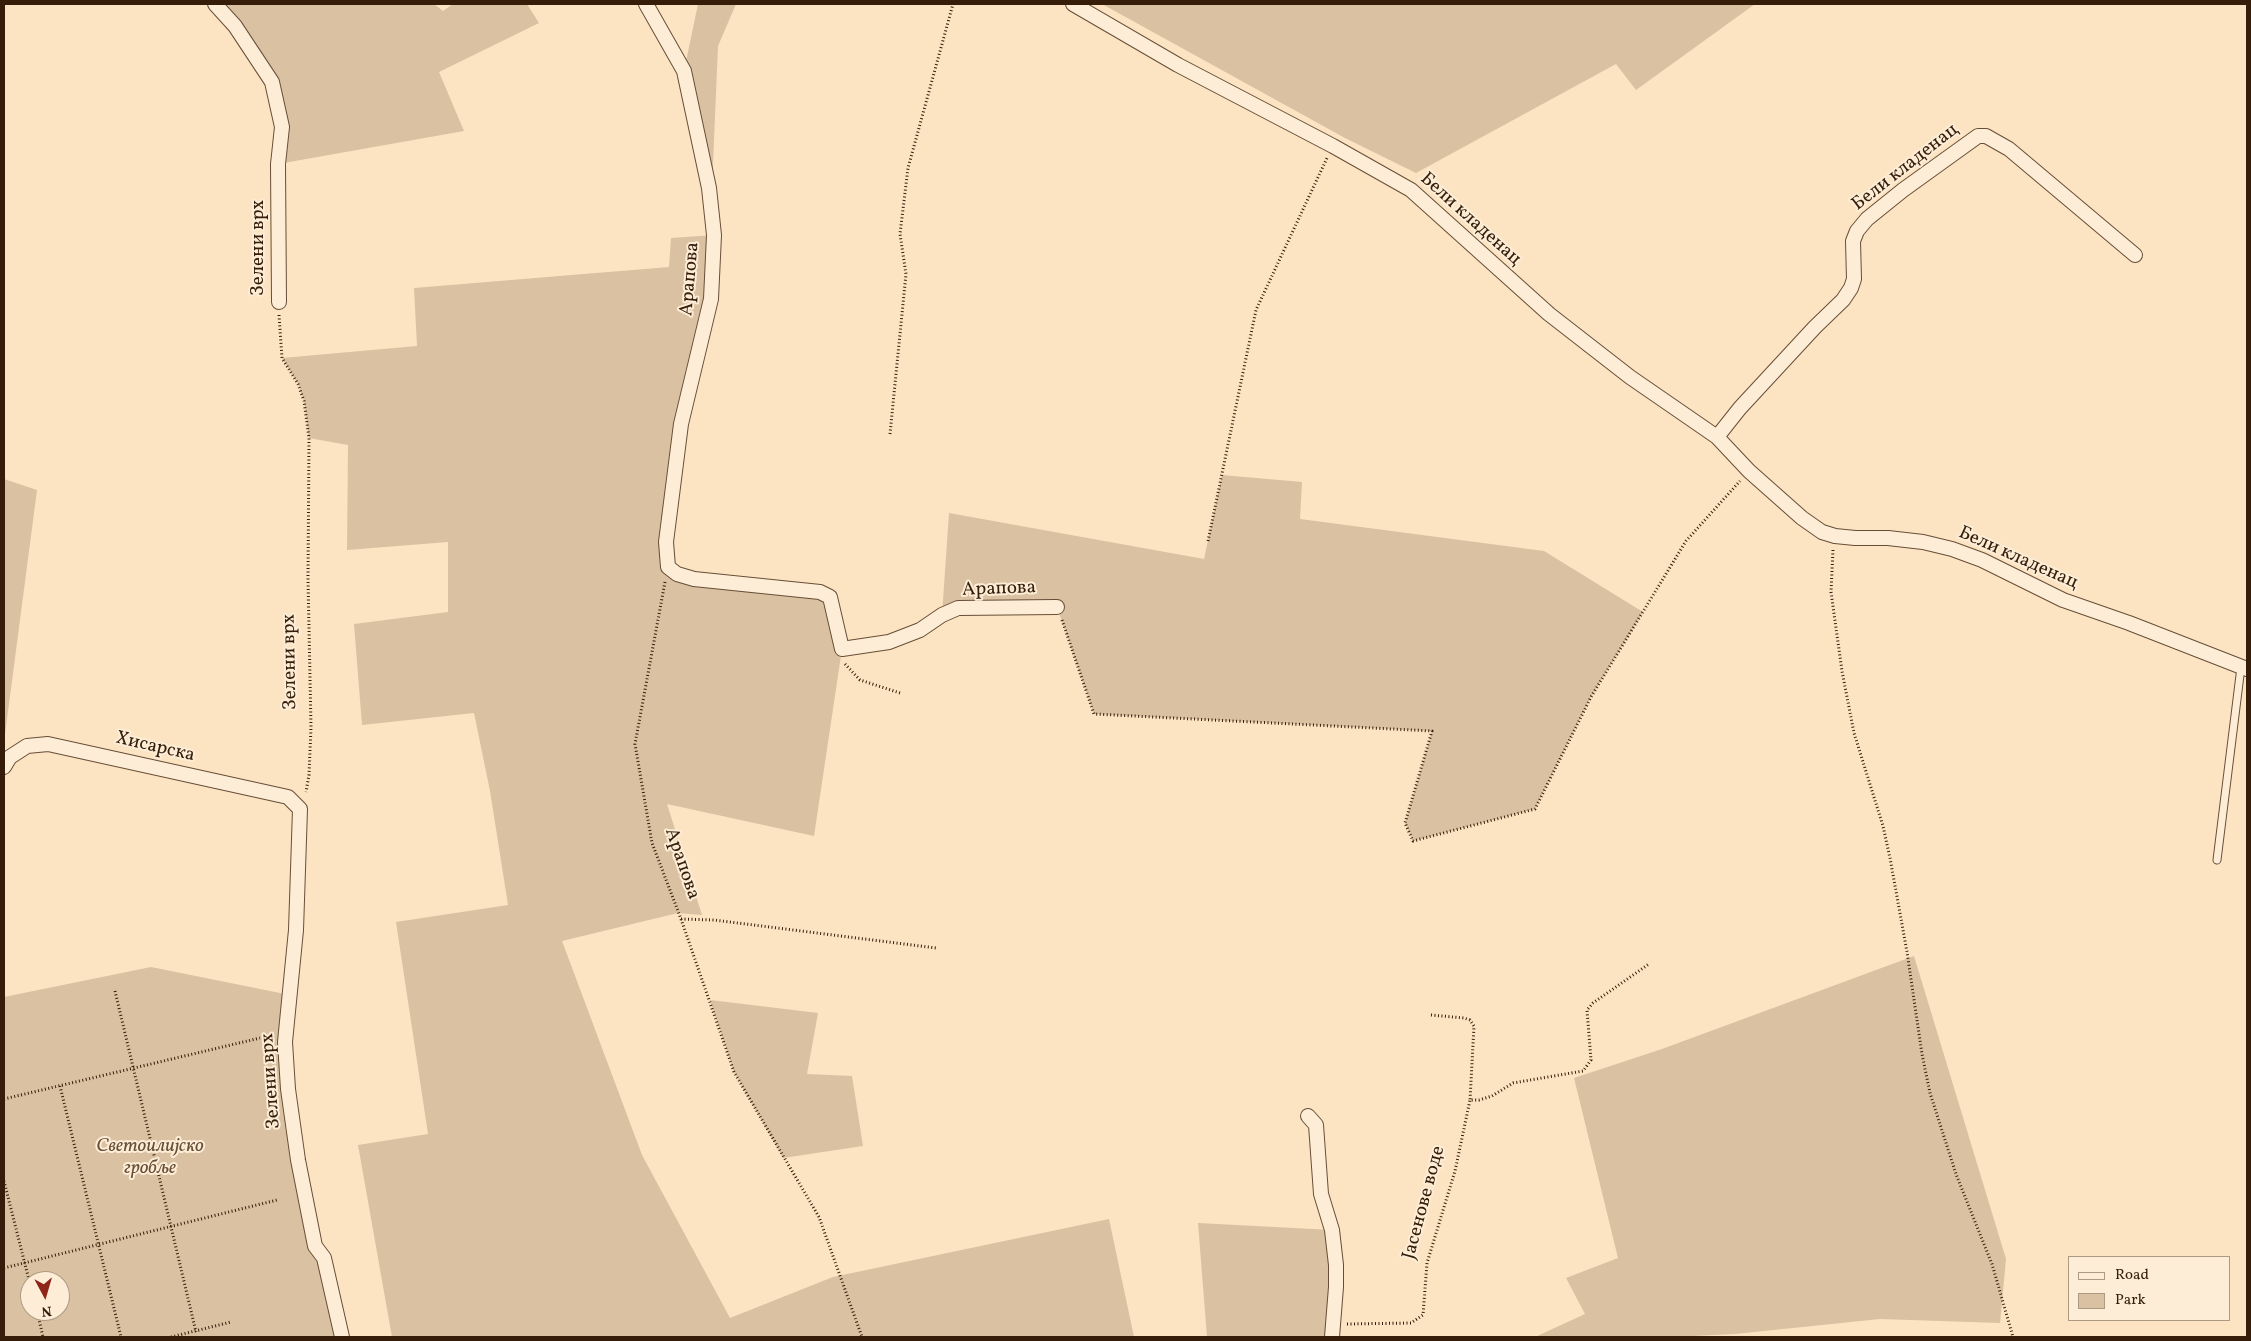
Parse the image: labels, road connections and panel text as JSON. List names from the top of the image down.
{
  "streets": {
    "street": [
      "Бели кладенац",
      "Зелени врх",
      "Арапова",
      "Хисарска"
    ],
    "path": ["Јасенове воде"]
  },
  "crossings": [
    ["Зелени врх", "Хисарска"]
  ],
  "parks": ["Светоилијско гробље"],
  "legend": ["Road", "Park"],
  "north": "bottom"
}
